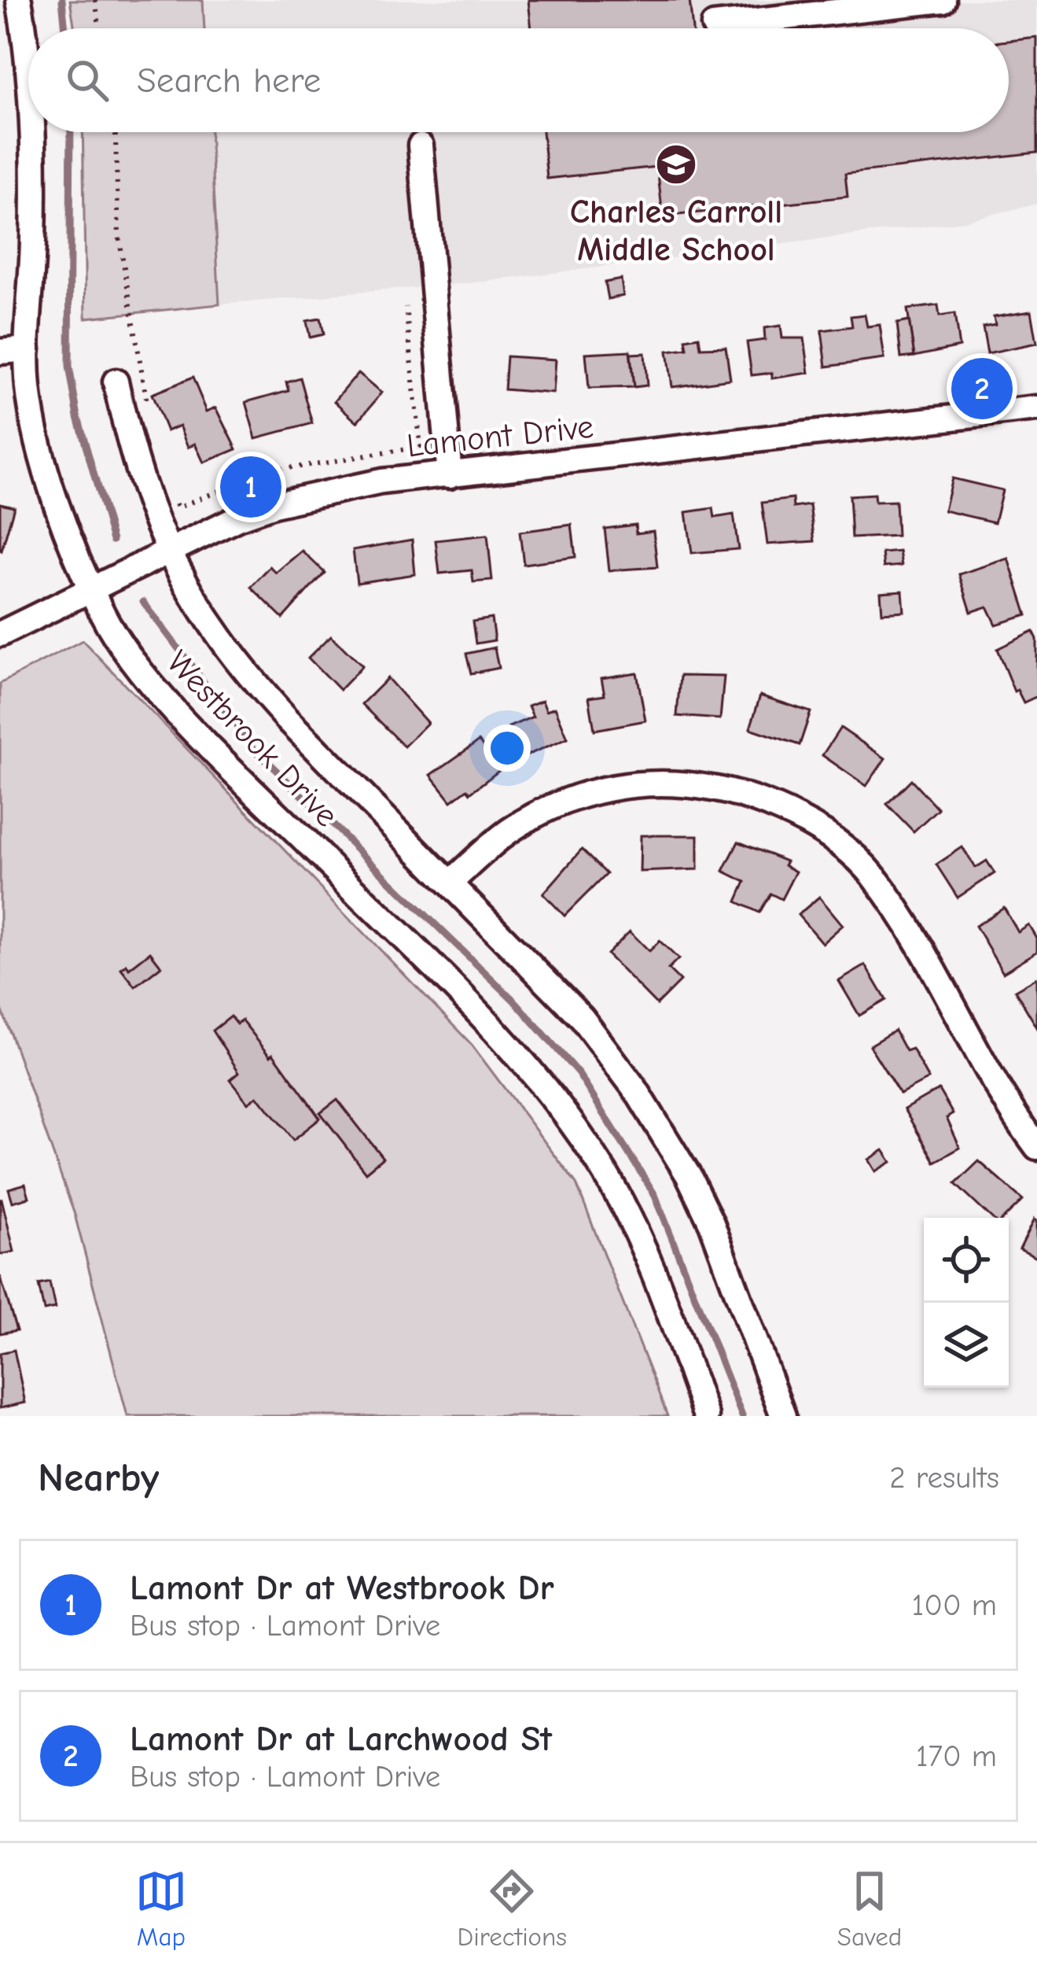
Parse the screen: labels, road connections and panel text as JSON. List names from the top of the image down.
{
  "streets": {
    "street": ["Lamont Drive", "Westbrook Drive"]
  },
  "crossings": [
    ["Lamont Drive", "Westbrook Drive"]
  ],
  "places": {
    "school or university": ["Charles Carroll Middle School"]
  },
  "page": {
    "search": "Search here",
    "pins": ["2", "1"],
    "heading": ["Nearby", "2 results"],
    "list": [
      {
        "mark": "1",
        "name": "Lamont Dr at Westbrook Dr",
        "note": "Bus stop · Lamont Drive",
        "value": "100 m"
      },
      {
        "mark": "2",
        "name": "Lamont Dr at Larchwood St",
        "note": "Bus stop · Lamont Drive",
        "value": "170 m"
      }
    ],
    "nav": ["Map", "Directions", "Saved"]
  }
}
